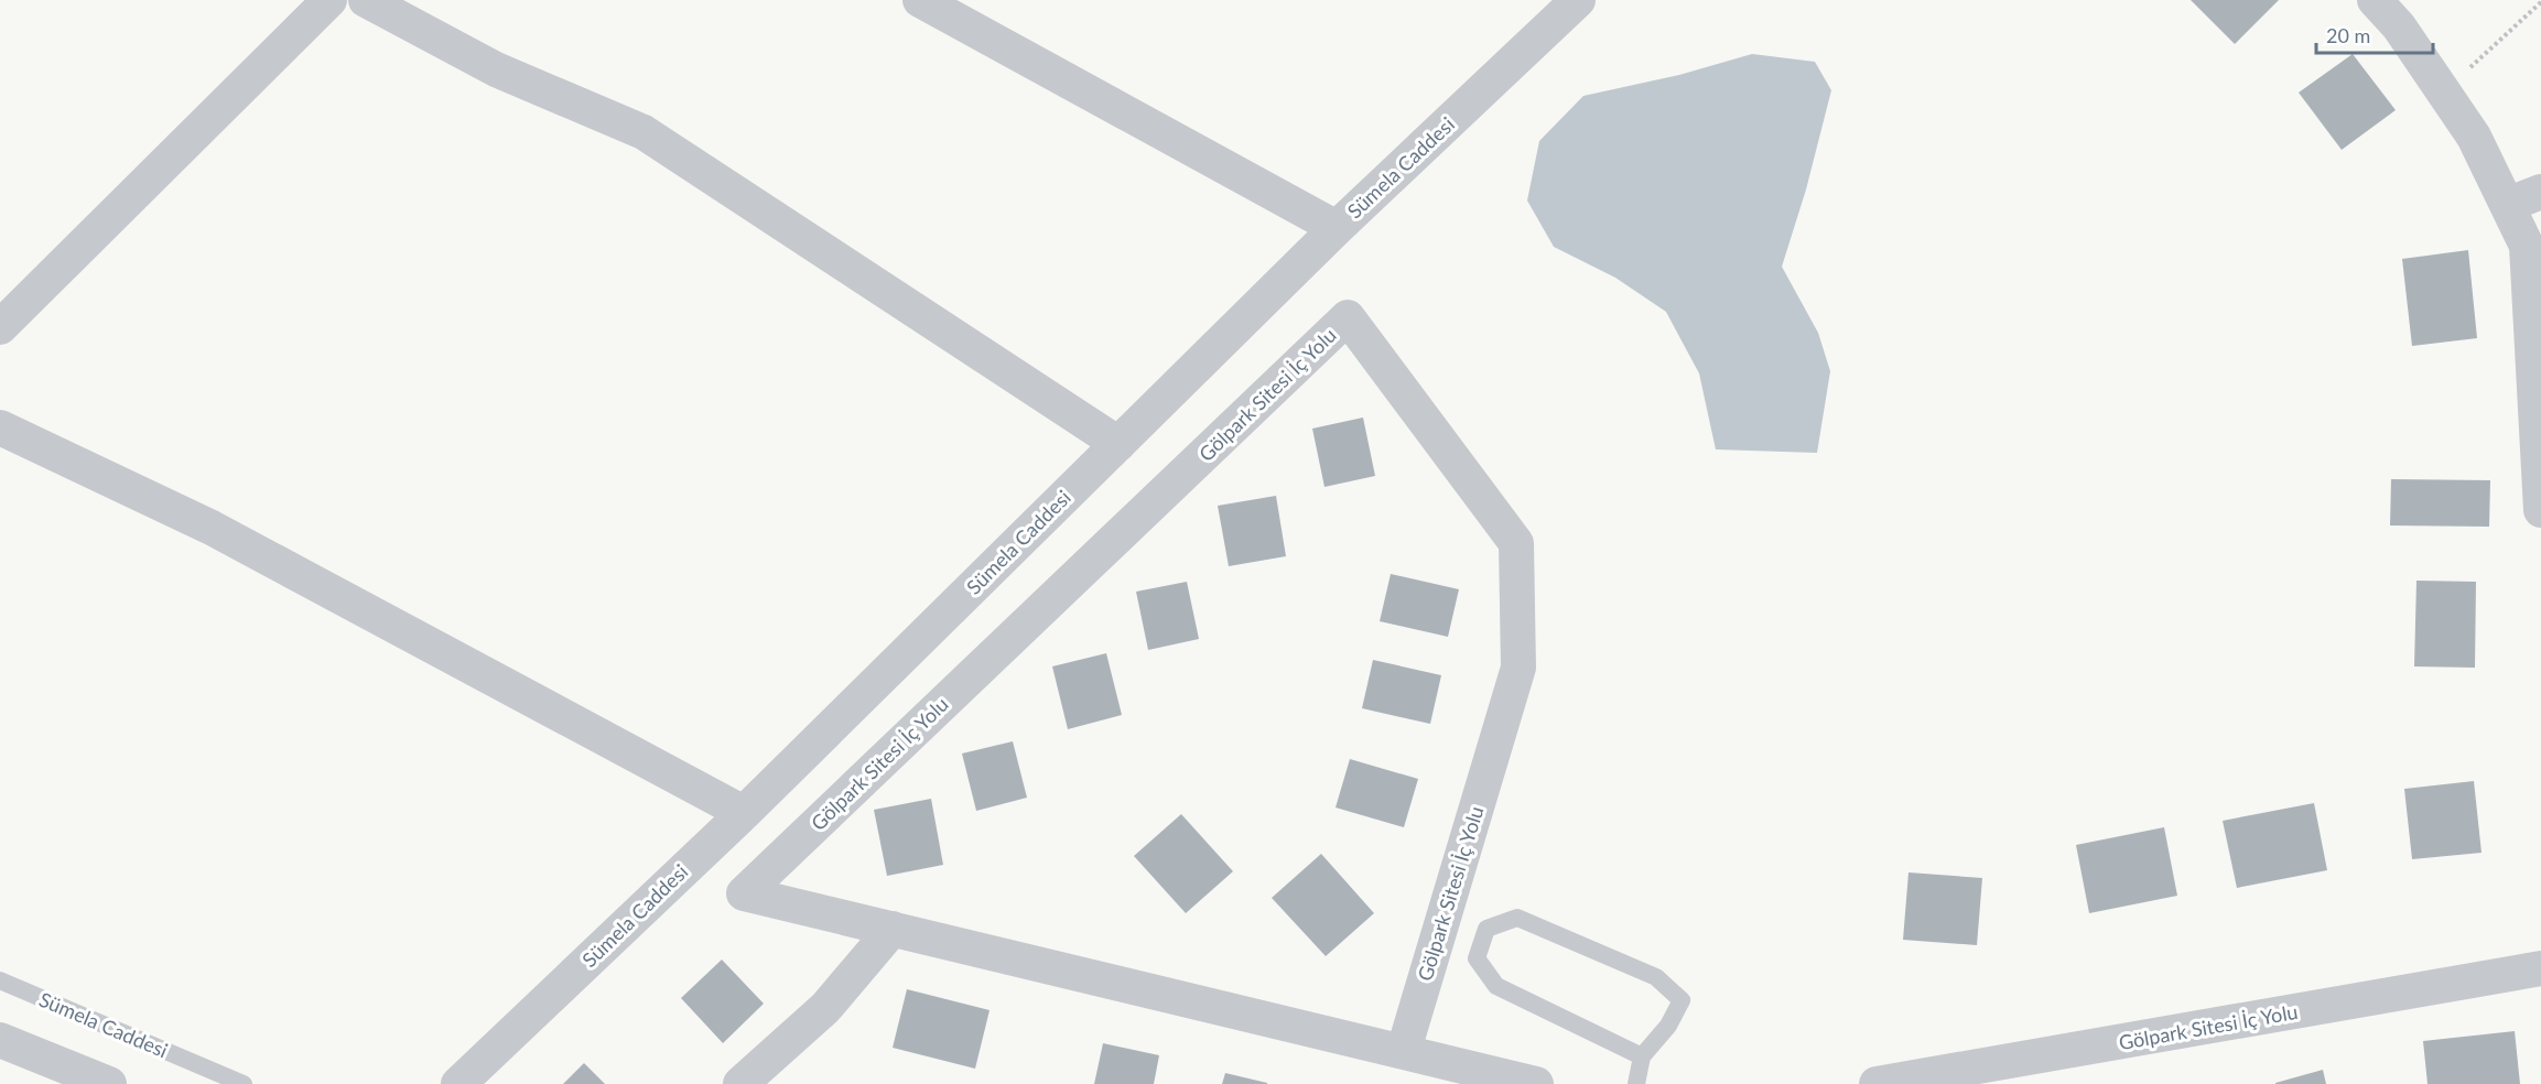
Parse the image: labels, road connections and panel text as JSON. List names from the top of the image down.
{
  "streets": {
    "street": ["Sümela Caddesi", "Gölpark Sitesi İç Yolu"]
  },
  "scale_bar": "20 m"
}
